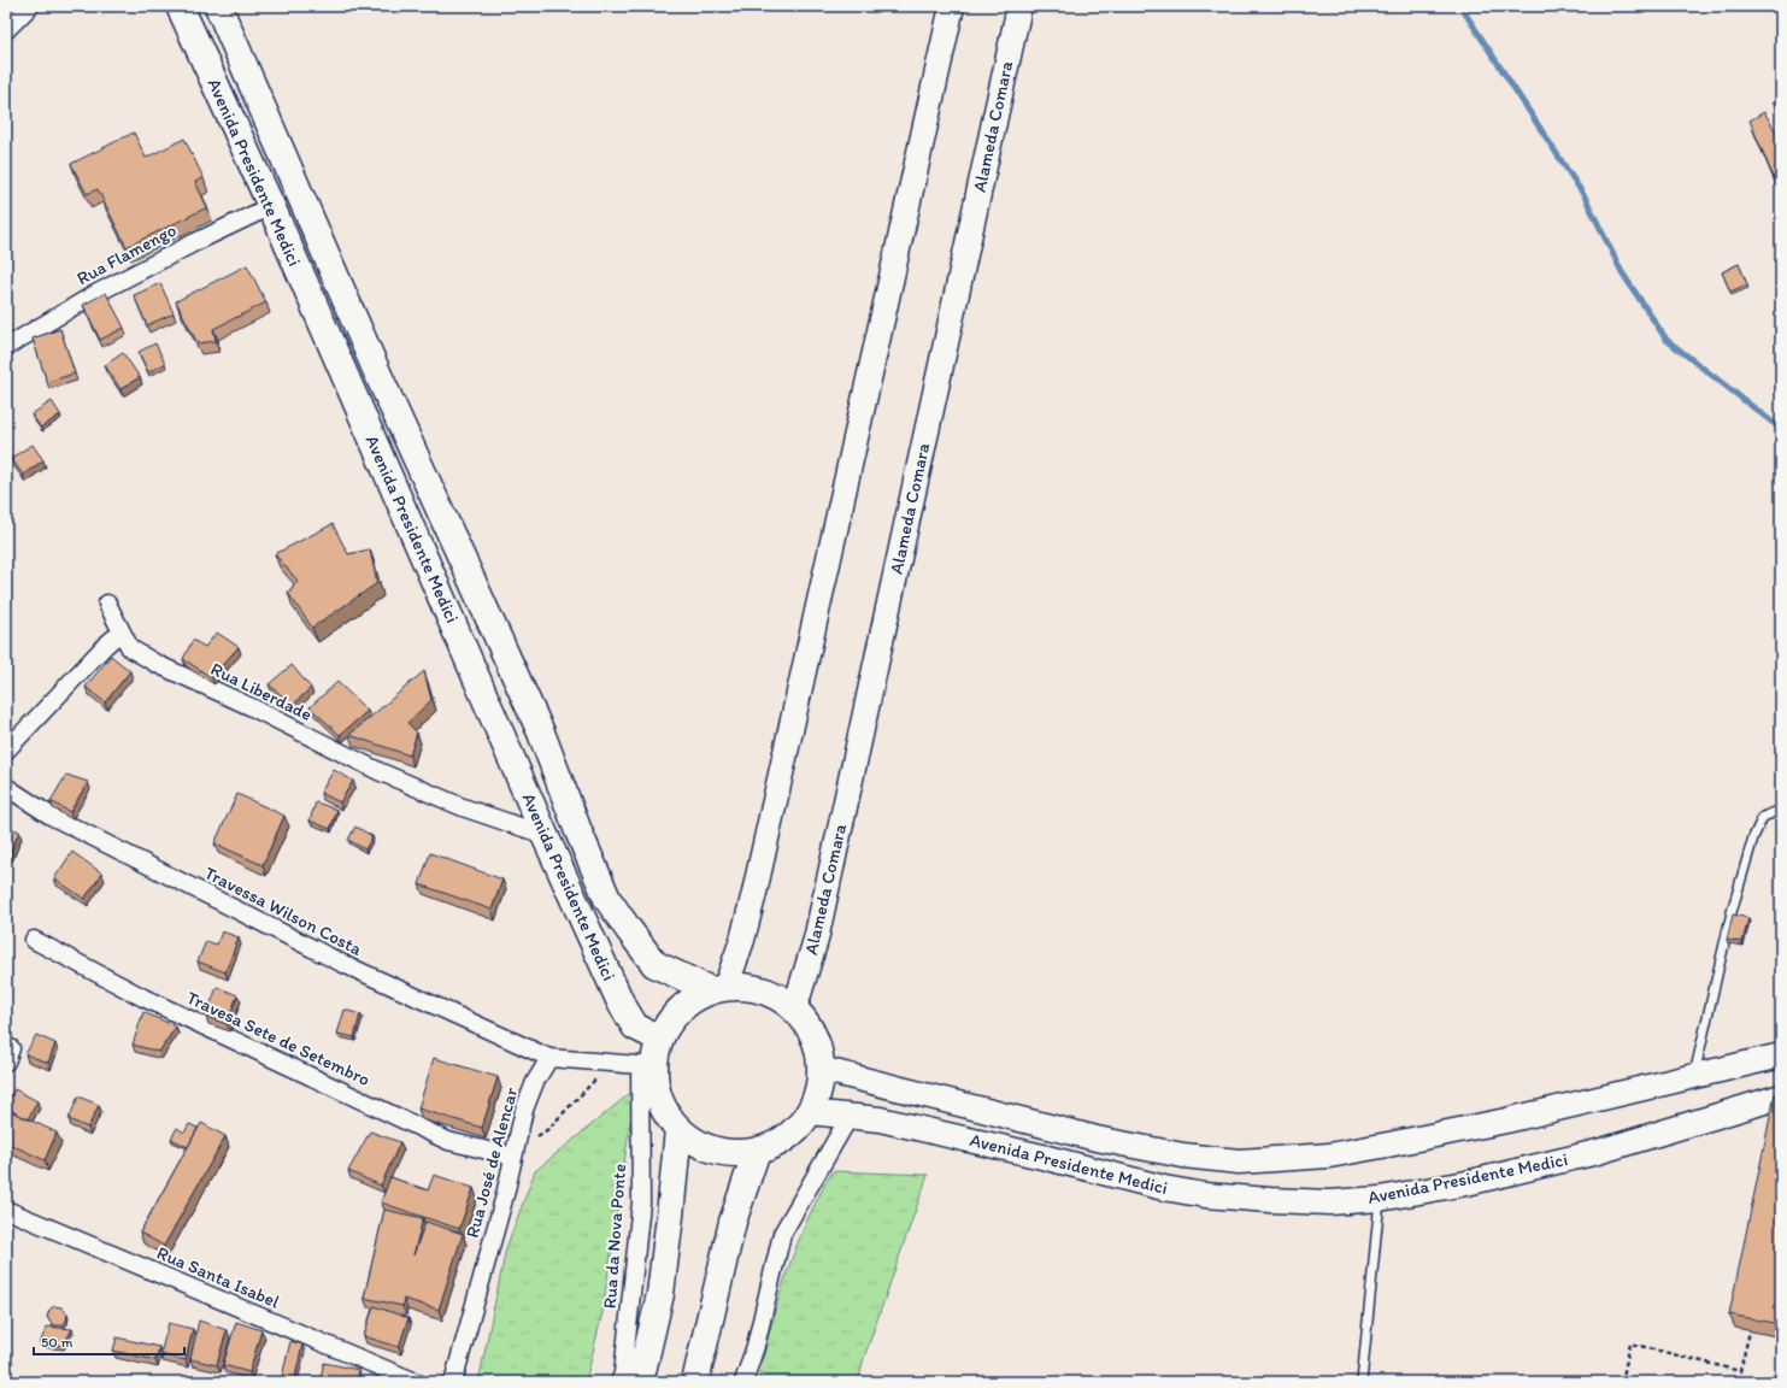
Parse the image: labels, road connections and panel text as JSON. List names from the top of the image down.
{
  "streets": {
    "main road": ["Avenida Presidente Medici"],
    "street": [
      "Alameda Comara",
      "Rua Flamengo",
      "Rua Liberdade",
      "Travessa Wilson Costa",
      "Travesa Sete de Setembro",
      "Rua José de Alencar",
      "Rua da Nova Ponte",
      "Rua Santa Isabel"
    ]
  },
  "crossings": [
    ["Alameda Comara", "Avenida Presidente Medici"],
    ["Alameda Comara", "Rua da Nova Ponte"],
    ["Avenida Presidente Medici", "Rua Flamengo"],
    ["Avenida Presidente Medici", "Rua Liberdade"],
    ["Avenida Presidente Medici", "Rua da Nova Ponte"],
    ["Travessa Wilson Costa", "Rua José de Alencar"],
    ["Travesa Sete de Setembro", "Rua José de Alencar"]
  ],
  "scale_bar": "50 m"
}
